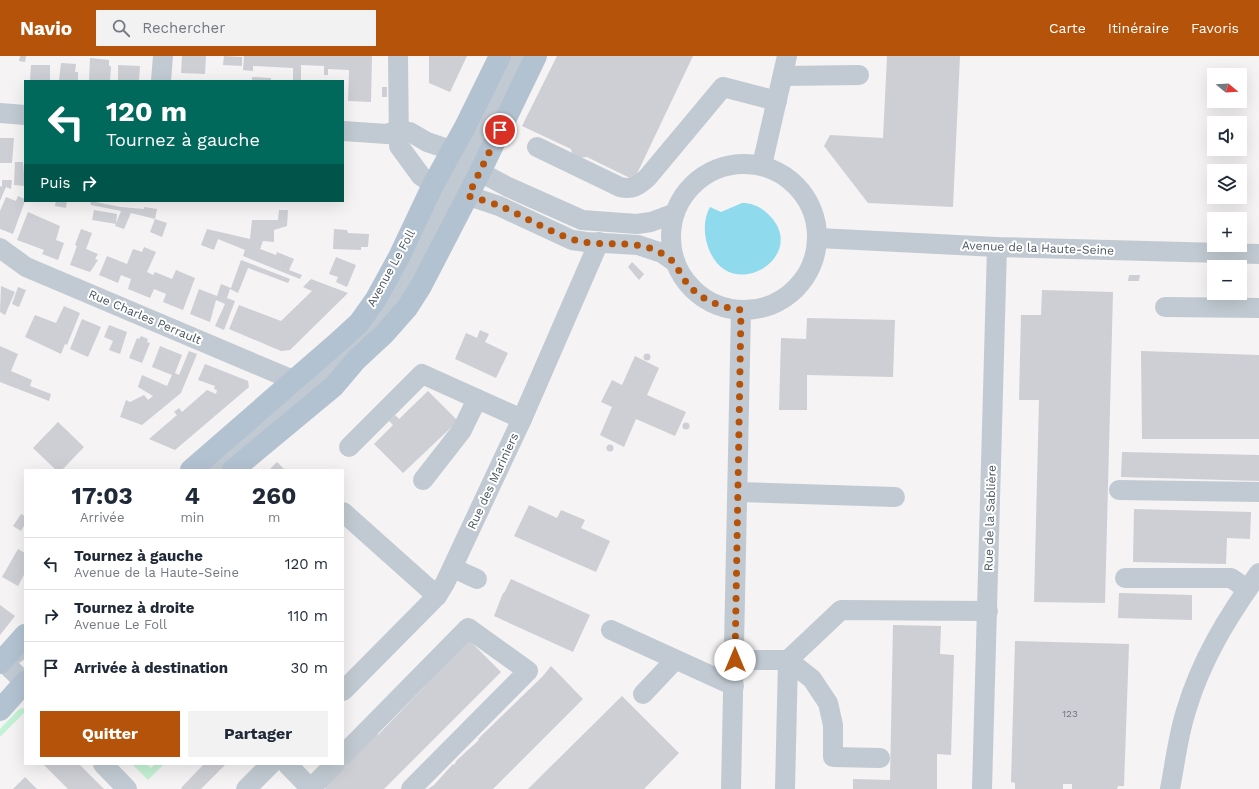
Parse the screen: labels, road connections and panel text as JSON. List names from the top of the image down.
{
  "streets": {
    "main road": ["Avenue Le Foll"],
    "street": [
      "Avenue de la Haute-Seine",
      "Rue Charles Perrault",
      "Rue des Mariniers",
      "Rue de la Sablière"
    ]
  },
  "crossings": [
    ["Avenue de la Haute-Seine", "Rue de la Sablière"],
    ["Avenue Le Foll", "Rue Charles Perrault"]
  ],
  "house_numbers": ["123"],
  "north": "right",
  "page": {
    "header": "Navio",
    "search": "Rechercher",
    "nav": ["Carte", "Itinéraire", "Favoris"],
    "map_buttons": ["+", "−"],
    "turn": ["120 m", "Tournez à gauche"],
    "then": "Puis",
    "eta": [
      "17:03",
      "Arrivée",
      "4",
      "min",
      "260",
      "m"
    ],
    "list": [
      {
        "name": "Tournez à gauche",
        "note": "Avenue de la Haute-Seine",
        "value": "120 m"
      },
      {
        "name": "Tournez à droite",
        "note": "Avenue Le Foll",
        "value": "110 m"
      },
      {
        "name": "Arrivée à destination",
        "value": "30 m"
      }
    ],
    "buttons": ["Quitter", "Partager"]
  }
}
